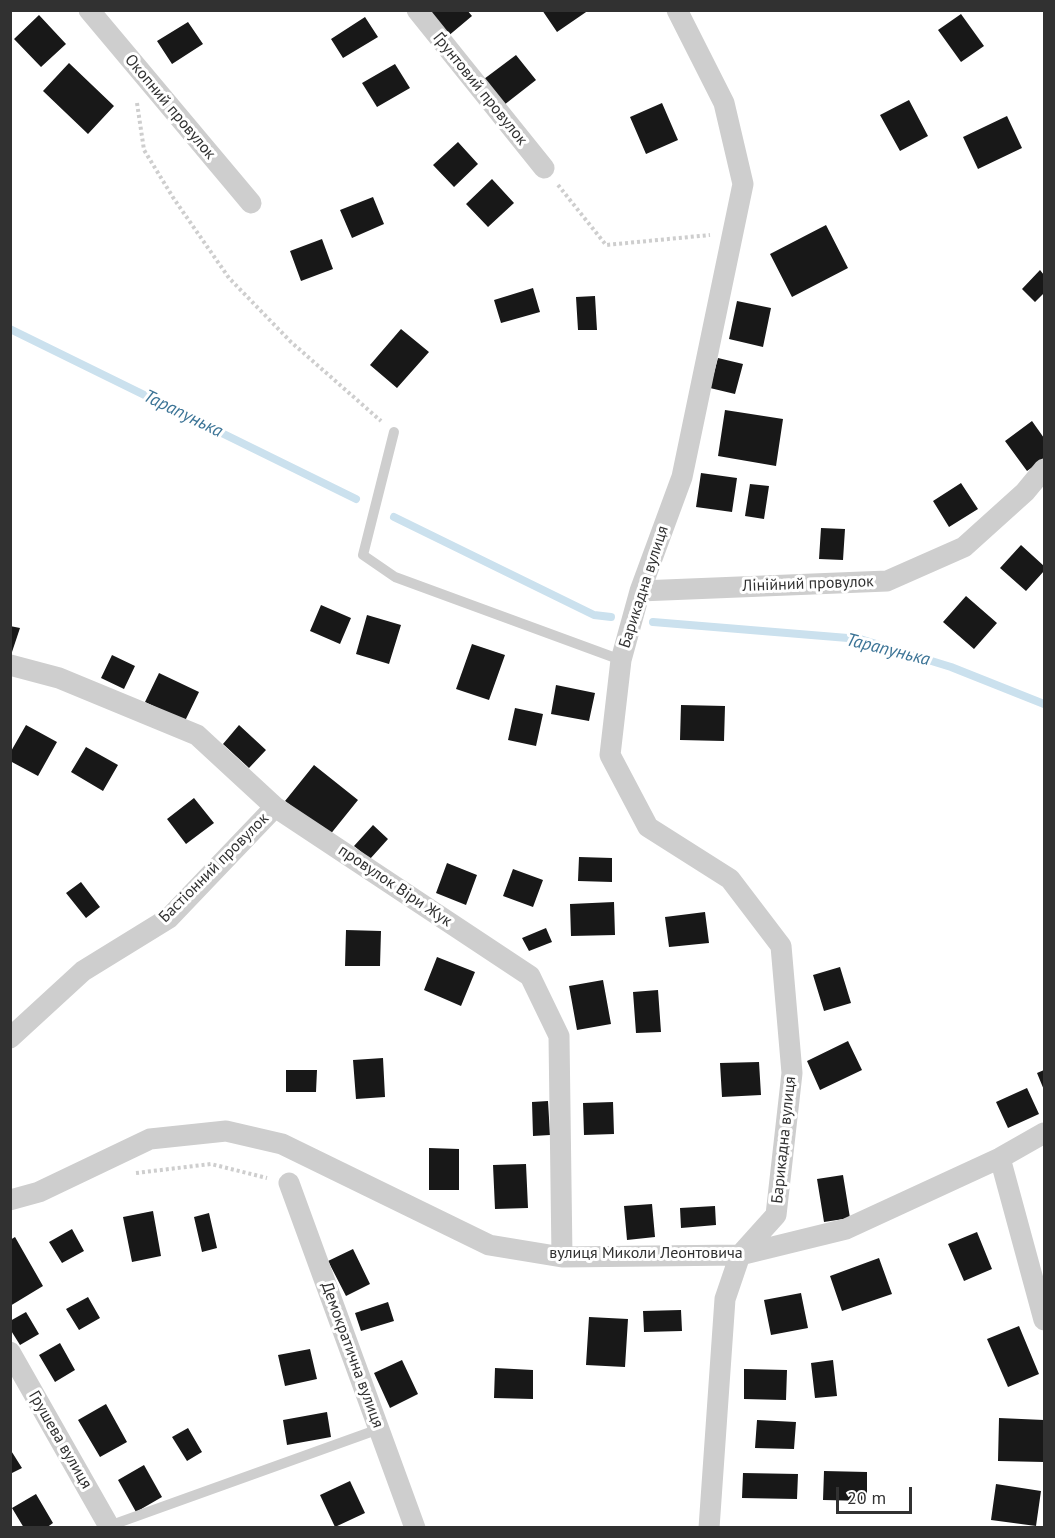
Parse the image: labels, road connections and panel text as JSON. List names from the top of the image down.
{
  "streets": {
    "street": [
      "Ґрунтовий провулок",
      "Окопний провулок",
      "Лінійний провулок",
      "Барикадна вулиця",
      "Бастіонний провулок",
      "провулок Віри Жук",
      "вулиця Миколи Леонтовича",
      "Демократична вулиця",
      "Грушева вулиця"
    ]
  },
  "crossings": [
    ["Лінійний провулок", "Барикадна вулиця"],
    ["Барикадна вулиця", "вулиця Миколи Леонтовича"],
    ["Бастіонний провулок", "провулок Віри Жук"],
    ["провулок Віри Жук", "вулиця Миколи Леонтовича"]
  ],
  "water": ["Тарапунька"],
  "scale_bar": "20 m"
}
